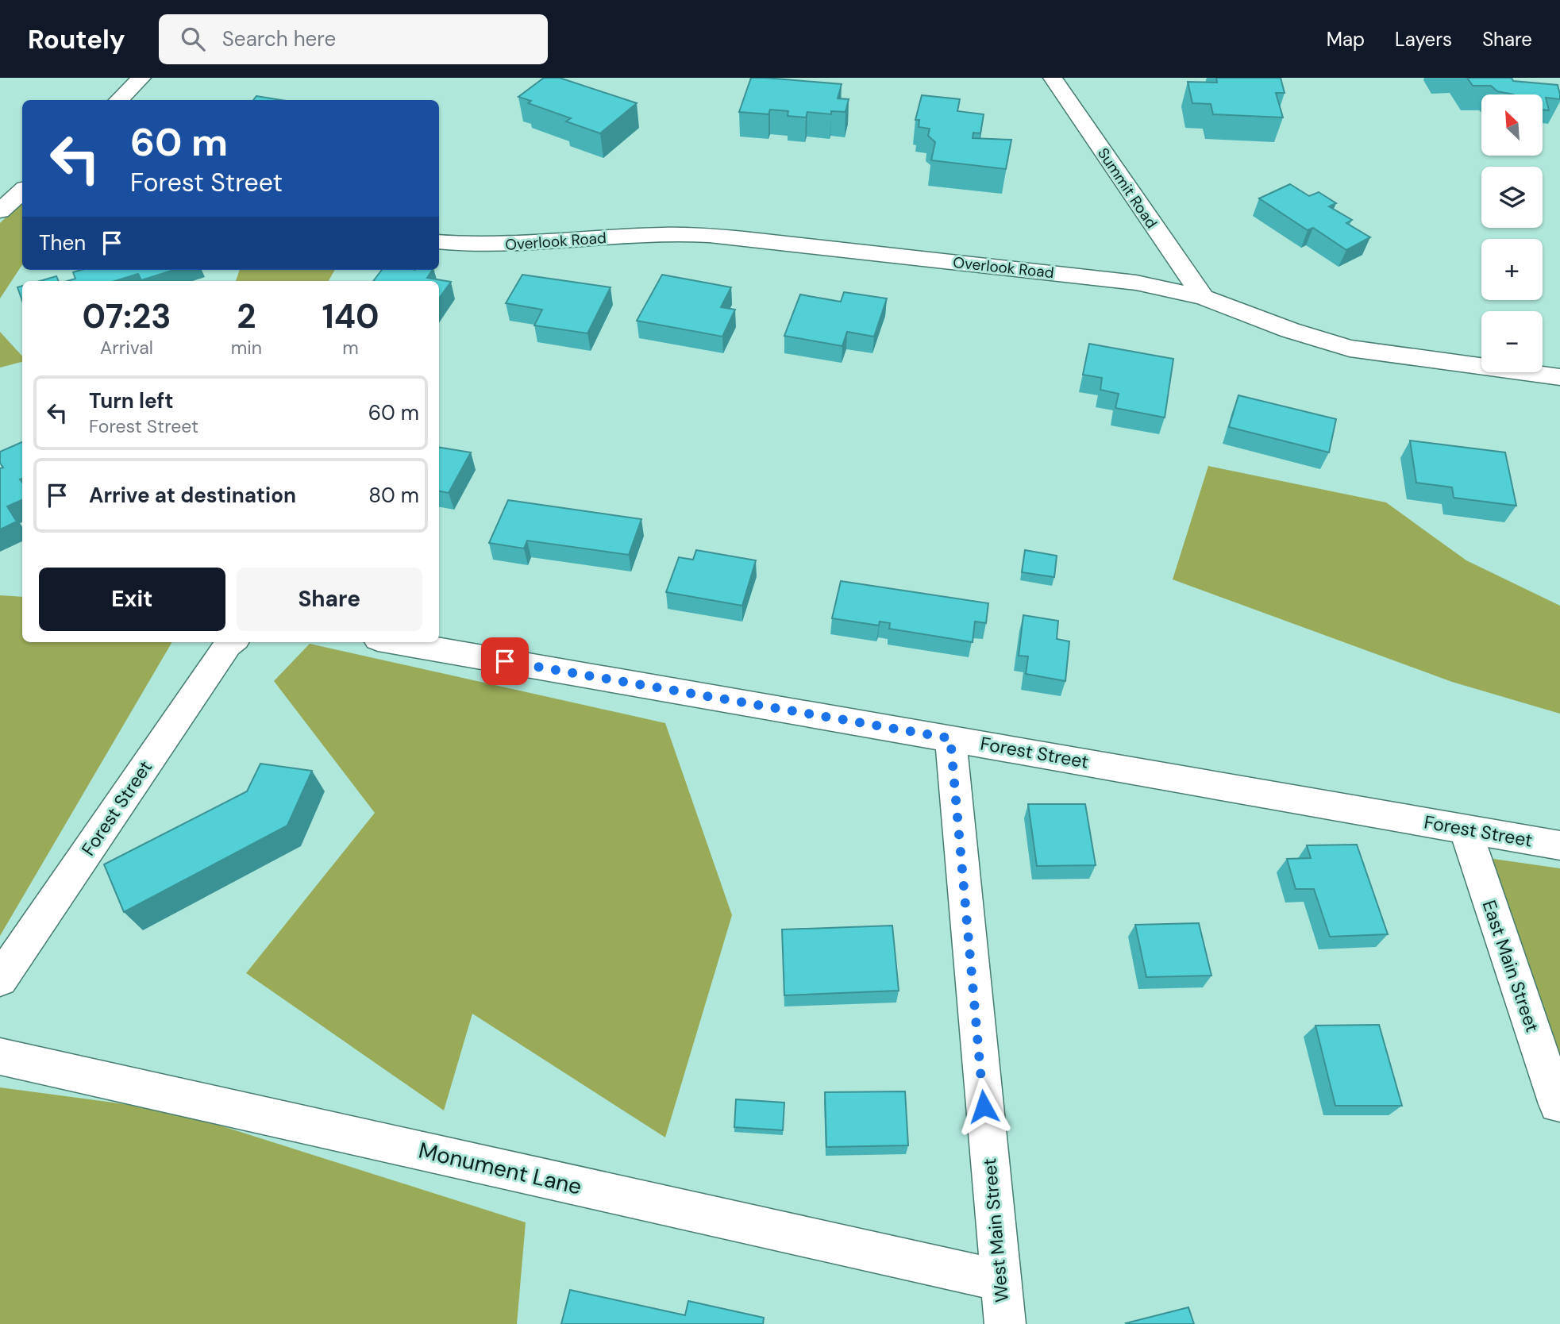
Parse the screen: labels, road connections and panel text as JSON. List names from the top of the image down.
{
  "streets": {
    "street": [
      "Summit Road",
      "Overlook Road",
      "Forest Street",
      "East Main Street",
      "Monument Lane",
      "West Main Street"
    ]
  },
  "crossings": [
    ["Summit Road", "Overlook Road"],
    ["Forest Street", "East Main Street"],
    ["Forest Street", "West Main Street"],
    ["Monument Lane", "West Main Street"]
  ],
  "north": "top left",
  "page": {
    "header": "Routely",
    "search": "Search here",
    "nav": ["Map", "Layers", "Share"],
    "map_buttons": ["+", "−"],
    "turn": ["60 m", "Forest Street"],
    "then": "Then",
    "eta": [
      "07:23",
      "Arrival",
      "2",
      "min",
      "140",
      "m"
    ],
    "list": [
      {
        "name": "Turn left",
        "note": "Forest Street",
        "value": "60 m"
      },
      {
        "name": "Arrive at destination",
        "value": "80 m"
      }
    ],
    "buttons": ["Exit", "Share"]
  }
}
